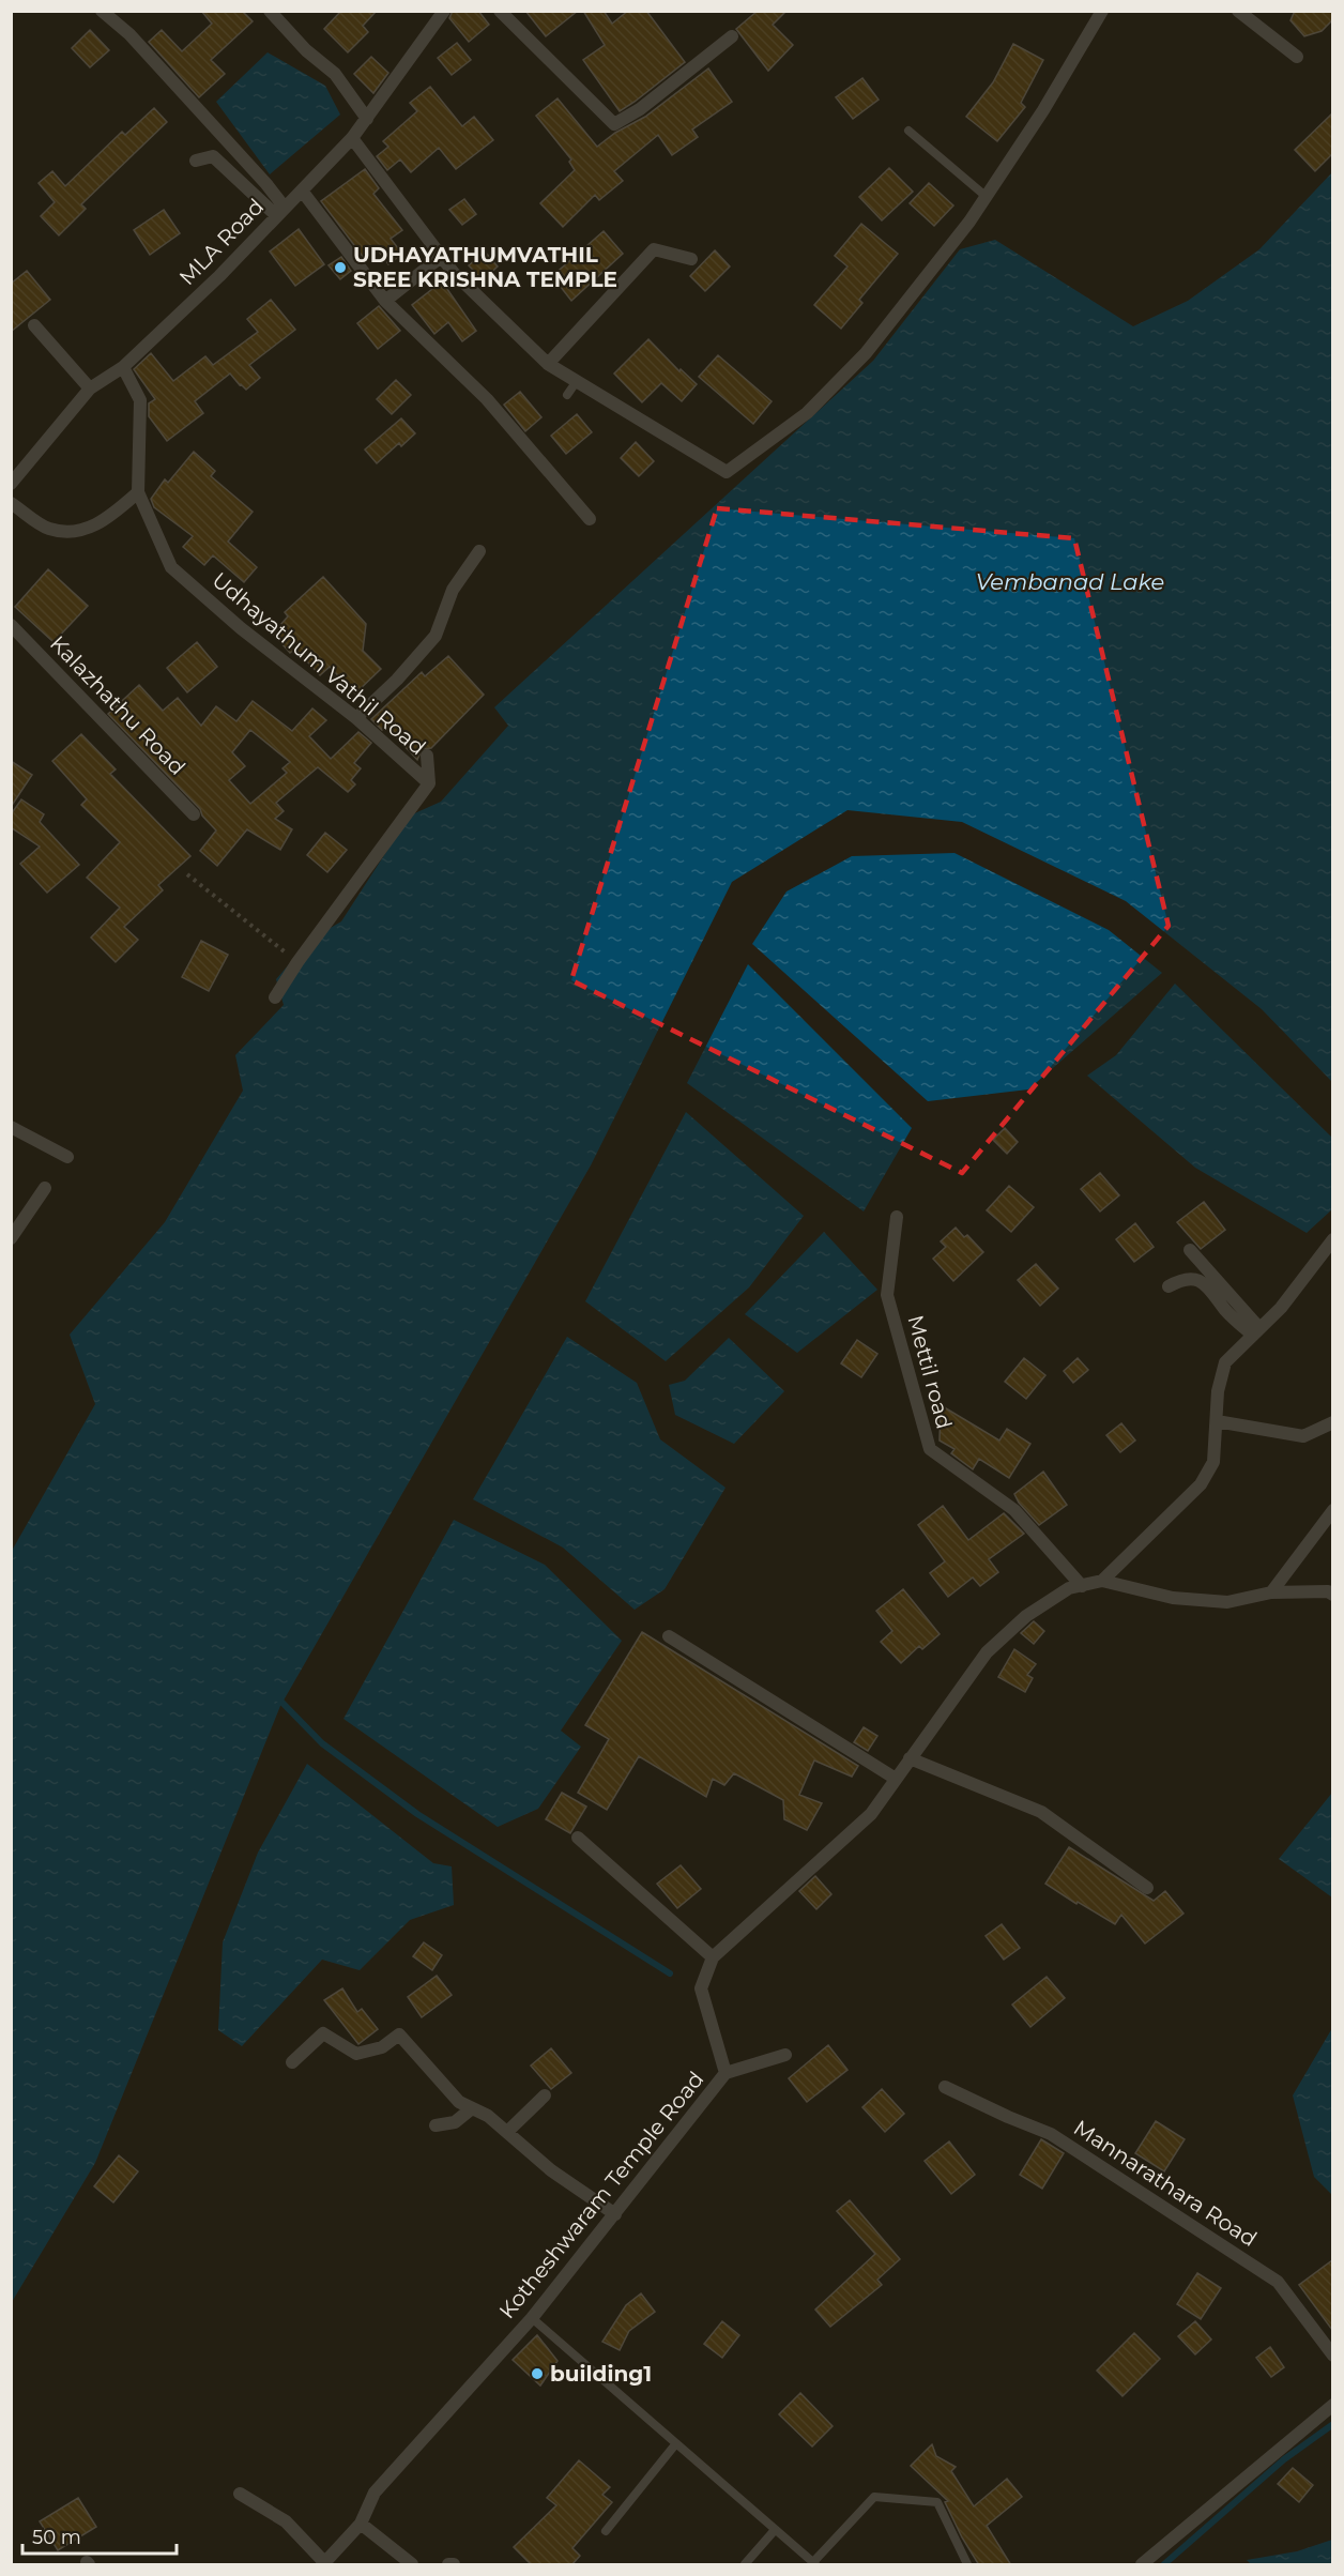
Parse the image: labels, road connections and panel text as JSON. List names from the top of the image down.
{
  "streets": {
    "street": [
      "MLA Road",
      "Udhayathum Vathil Road",
      "Kalazhathu Road",
      "Mettil road",
      "Mannarathara Road",
      "Kotheshwaram Temple Road"
    ]
  },
  "crossings": [
    ["MLA Road", "Udhayathum Vathil Road"],
    ["Mettil road", "Kotheshwaram Temple Road"]
  ],
  "water": ["Vembanad Lake"],
  "places": ["UDHAYATHUMVATHIL SREE KRISHNA TEMPLE", "building1"],
  "scale_bar": "50 m"
}
